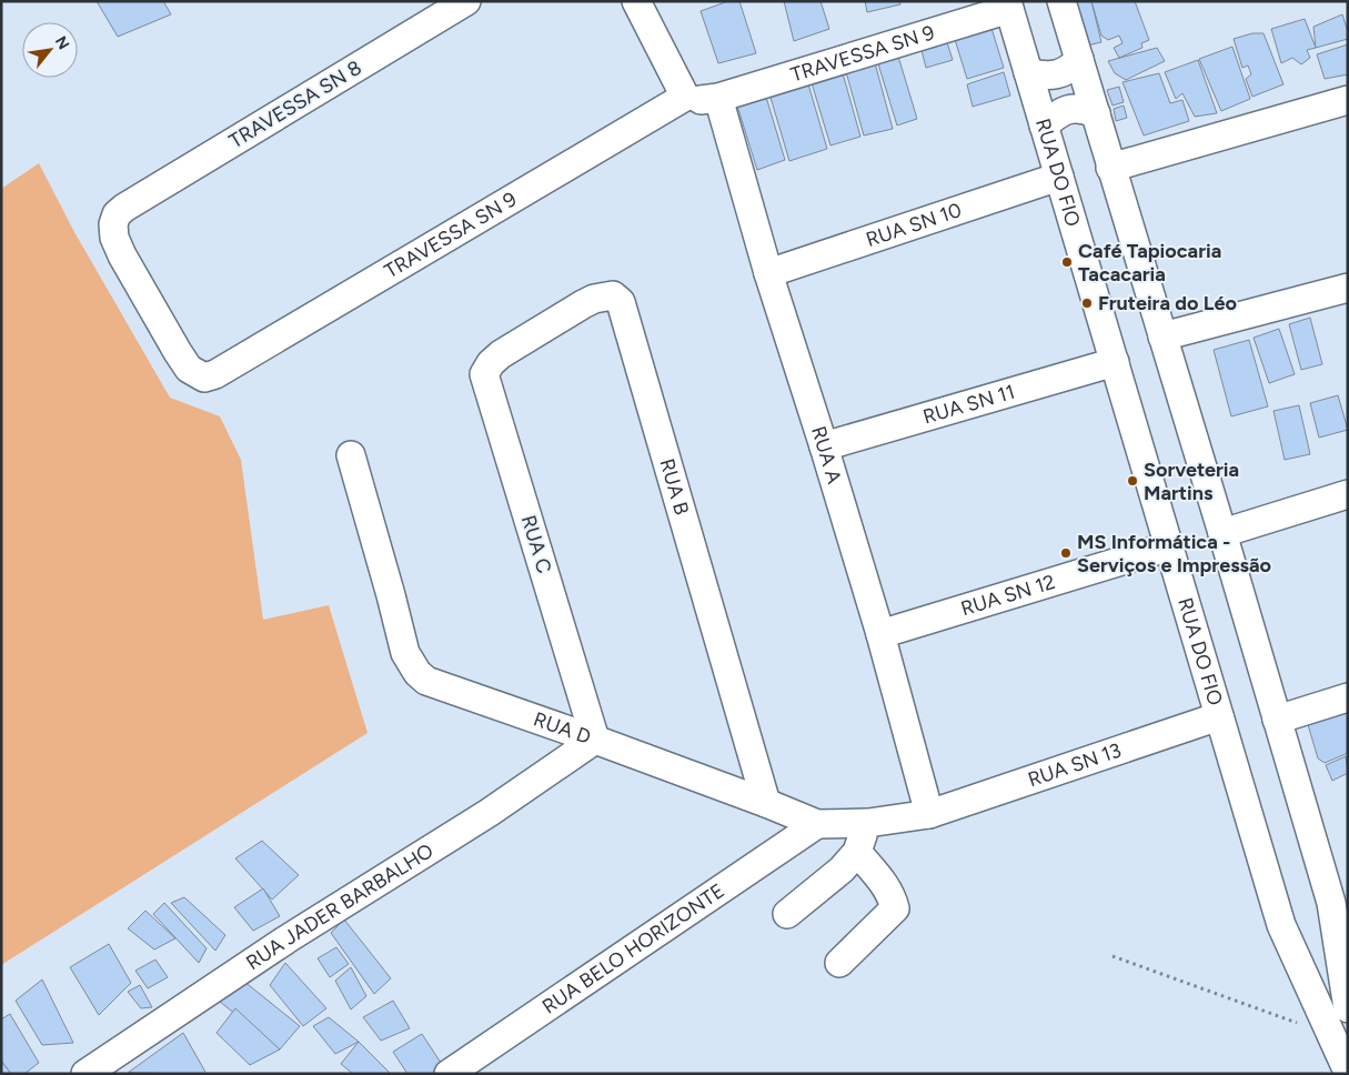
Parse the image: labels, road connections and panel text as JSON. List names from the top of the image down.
{
  "streets": {
    "street": [
      "TRAVESSA SN 9",
      "TRAVESSA SN 8",
      "RUA DO FIO",
      "RUA SN 10",
      "RUA SN 11",
      "RUA A",
      "RUA B",
      "RUA C",
      "RUA SN 12",
      "RUA D",
      "RUA SN 13",
      "RUA JADER BARBALHO",
      "RUA BELO HORIZONTE"
    ]
  },
  "crossings": [
    ["TRAVESSA SN 9", "TRAVESSA SN 8"],
    ["TRAVESSA SN 9", "RUA DO FIO"],
    ["TRAVESSA SN 9", "RUA A"],
    ["RUA DO FIO", "RUA SN 10"],
    ["RUA DO FIO", "RUA SN 11"],
    ["RUA DO FIO", "RUA SN 12"],
    ["RUA DO FIO", "RUA SN 13"],
    ["RUA SN 10", "RUA A"],
    ["RUA SN 11", "RUA A"],
    ["RUA A", "RUA SN 12"],
    ["RUA A", "RUA D"],
    ["RUA A", "RUA SN 13"],
    ["RUA B", "RUA C"],
    ["RUA B", "RUA D"],
    ["RUA C", "RUA D"],
    ["RUA C", "RUA JADER BARBALHO"],
    ["RUA D", "RUA SN 13"],
    ["RUA D", "RUA JADER BARBALHO"],
    ["RUA D", "RUA BELO HORIZONTE"]
  ],
  "places": [
    "Café Tapiocaria Tacacaria",
    "Fruteira do Léo",
    "Sorveteria Martins",
    "MS Informática - Serviços e Impressão"
  ],
  "north": "top right"
}
